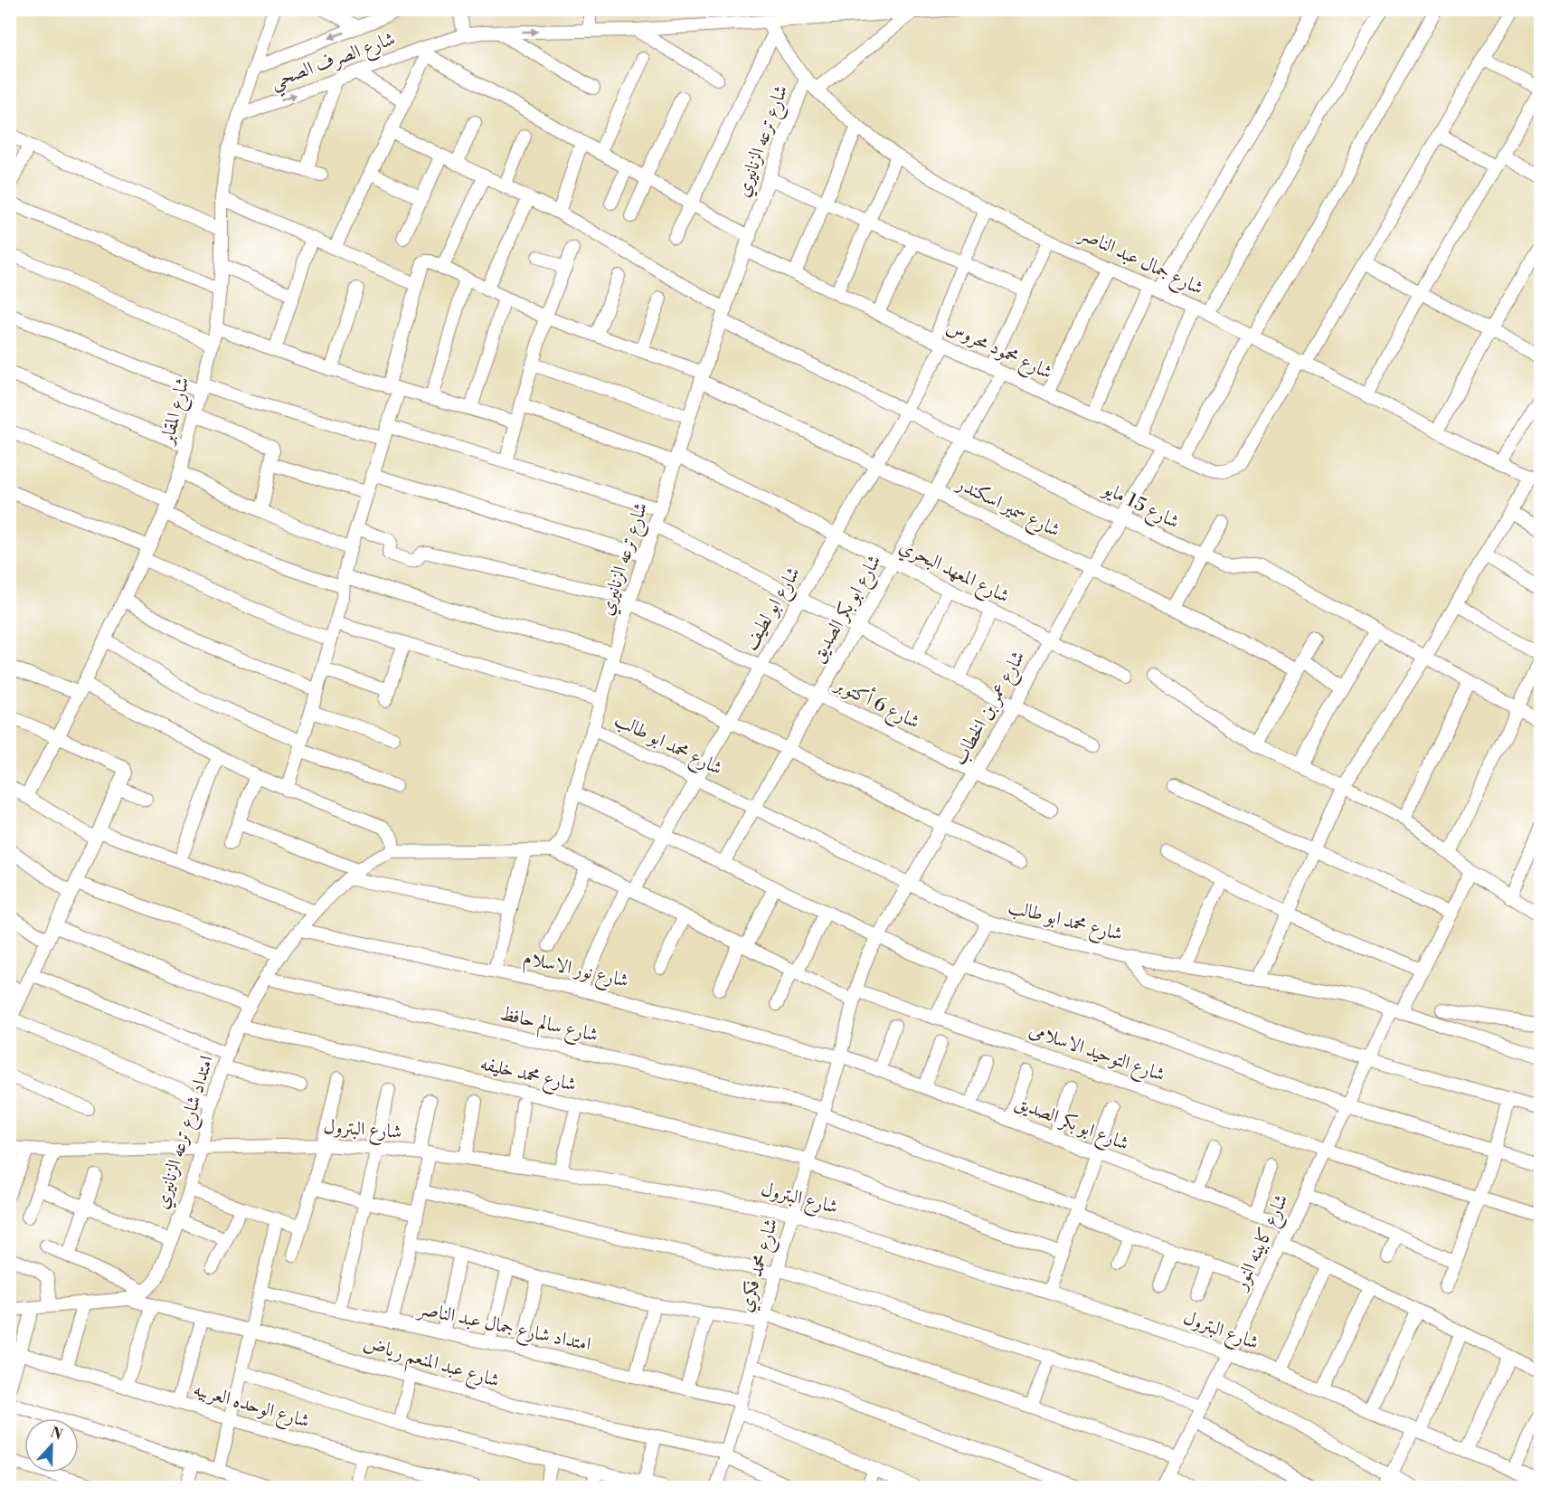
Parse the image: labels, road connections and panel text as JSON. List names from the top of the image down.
{
  "streets": {
    "street": [
      "شارع الصرف الصحي",
      "شارع ترعه الزنانيري",
      "شارع جمال عبد الناصر",
      "شارع محمود محروس",
      "شارع المقابر",
      "شارع 15 مايو",
      "شارع سمير اسكندر",
      "شارع المعهد البحري",
      "شارع ابو لطيف",
      "شارع ابو بكر الصديق",
      "شارع 6 أكتوبر",
      "شارع عمر بن الخطاب",
      "شارع محمد ابو طالب",
      "شارع نور الاسلام",
      "شارع سالم حافظ",
      "شارع التوحيد الاسلامى",
      "شارع محمد خليفه",
      "شارع البترول",
      "امتداد شارع ترعه الزنانيري",
      "شارع كابينه النور",
      "شارع محمد فكري",
      "امتداد شارع جمال عبد الناصر",
      "شارع عبد المنعم رياض",
      "شارع الوحده العربيه"
    ]
  },
  "crossings": [
    ["شارع الصرف الصحي", "شارع ترعه الزنانيري"],
    ["شارع الصرف الصحي", "شارع جمال عبد الناصر"],
    ["شارع الصرف الصحي", "شارع محمود محروس"],
    ["شارع الصرف الصحي", "شارع المقابر"],
    ["شارع ترعه الزنانيري", "شارع جمال عبد الناصر"],
    ["شارع ترعه الزنانيري", "شارع محمود محروس"],
    ["شارع ترعه الزنانيري", "شارع 15 مايو"],
    ["شارع ترعه الزنانيري", "شارع سمير اسكندر"],
    ["شارع ترعه الزنانيري", "شارع المعهد البحري"],
    ["شارع ترعه الزنانيري", "شارع 6 أكتوبر"],
    ["شارع ترعه الزنانيري", "شارع محمد ابو طالب"],
    ["شارع ترعه الزنانيري", "شارع التوحيد الاسلامى"],
    ["شارع جمال عبد الناصر", "شارع محمود محروس"],
    ["شارع جمال عبد الناصر", "شارع ابو لطيف"],
    ["شارع محمود محروس", "شارع ابو لطيف"],
    ["شارع محمود محروس", "شارع ابو بكر الصديق"],
    ["شارع محمود محروس", "شارع عمر بن الخطاب"],
    ["شارع 15 مايو", "شارع ابو لطيف"],
    ["شارع 15 مايو", "شارع ابو بكر الصديق"],
    ["شارع 15 مايو", "شارع عمر بن الخطاب"],
    ["شارع سمير اسكندر", "شارع ابو لطيف"],
    ["شارع سمير اسكندر", "شارع ابو بكر الصديق"],
    ["شارع سمير اسكندر", "شارع عمر بن الخطاب"],
    ["شارع المعهد البحري", "شارع ابو لطيف"],
    ["شارع المعهد البحري", "شارع ابو بكر الصديق"],
    ["شارع المعهد البحري", "شارع عمر بن الخطاب"],
    ["شارع ابو لطيف", "شارع 6 أكتوبر"],
    ["شارع ابو لطيف", "شارع محمد ابو طالب"],
    ["شارع ابو لطيف", "شارع نور الاسلام"],
    ["شارع ابو لطيف", "شارع التوحيد الاسلامى"],
    ["شارع ابو بكر الصديق", "شارع 6 أكتوبر"],
    ["شارع ابو بكر الصديق", "شارع محمد ابو طالب"],
    ["شارع ابو بكر الصديق", "شارع نور الاسلام"],
    ["شارع ابو بكر الصديق", "شارع كابينه النور"],
    ["شارع ابو بكر الصديق", "شارع محمد فكري"],
    ["شارع 6 أكتوبر", "شارع عمر بن الخطاب"],
    ["شارع عمر بن الخطاب", "شارع محمد ابو طالب"],
    ["شارع عمر بن الخطاب", "شارع التوحيد الاسلامى"],
    ["شارع عمر بن الخطاب", "شارع محمد فكري"],
    ["شارع محمد ابو طالب", "شارع كابينه النور"],
    ["شارع نور الاسلام", "امتداد شارع ترعه الزنانيري"],
    ["شارع نور الاسلام", "شارع محمد فكري"],
    ["شارع سالم حافظ", "امتداد شارع ترعه الزنانيري"],
    ["شارع سالم حافظ", "شارع كابينه النور"],
    ["شارع سالم حافظ", "شارع محمد فكري"],
    ["شارع التوحيد الاسلامى", "شارع كابينه النور"],
    ["شارع التوحيد الاسلامى", "شارع محمد فكري"],
    ["شارع محمد خليفه", "امتداد شارع ترعه الزنانيري"],
    ["شارع محمد خليفه", "شارع محمد فكري"],
    ["شارع البترول", "امتداد شارع ترعه الزنانيري"],
    ["شارع البترول", "شارع كابينه النور"],
    ["شارع البترول", "شارع محمد فكري"],
    ["امتداد شارع ترعه الزنانيري", "شارع عبد المنعم رياض"],
    ["شارع محمد فكري", "امتداد شارع جمال عبد الناصر"],
    ["شارع محمد فكري", "شارع عبد المنعم رياض"]
  ],
  "north": "top"
}
